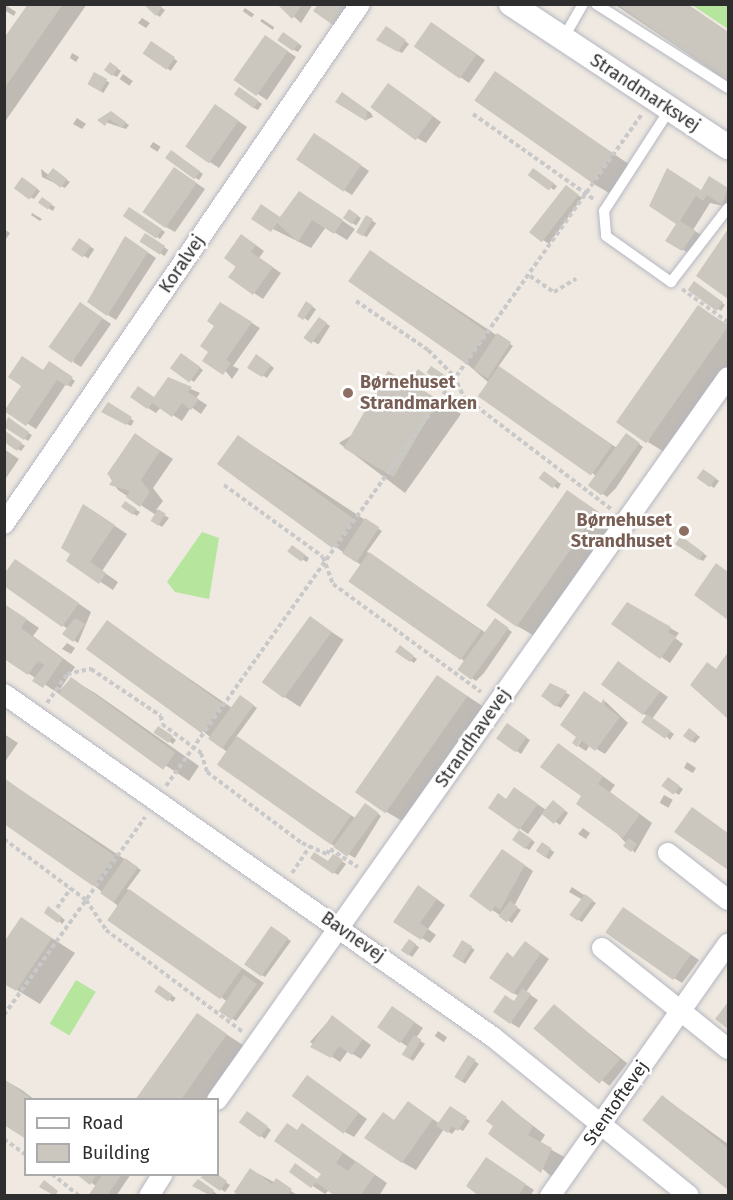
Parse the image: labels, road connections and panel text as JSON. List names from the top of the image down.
{
  "streets": {
    "street": [
      "Strandmarksvej",
      "Koralvej",
      "Strandhavevej",
      "Bavnevej",
      "Stentoftevej"
    ]
  },
  "crossings": [
    ["Strandhavevej", "Bavnevej"],
    ["Bavnevej", "Stentoftevej"]
  ],
  "places": ["Børnehuset Strandmarken", "Børnehuset Strandhuset"],
  "legend": ["Road", "Building"]
}
